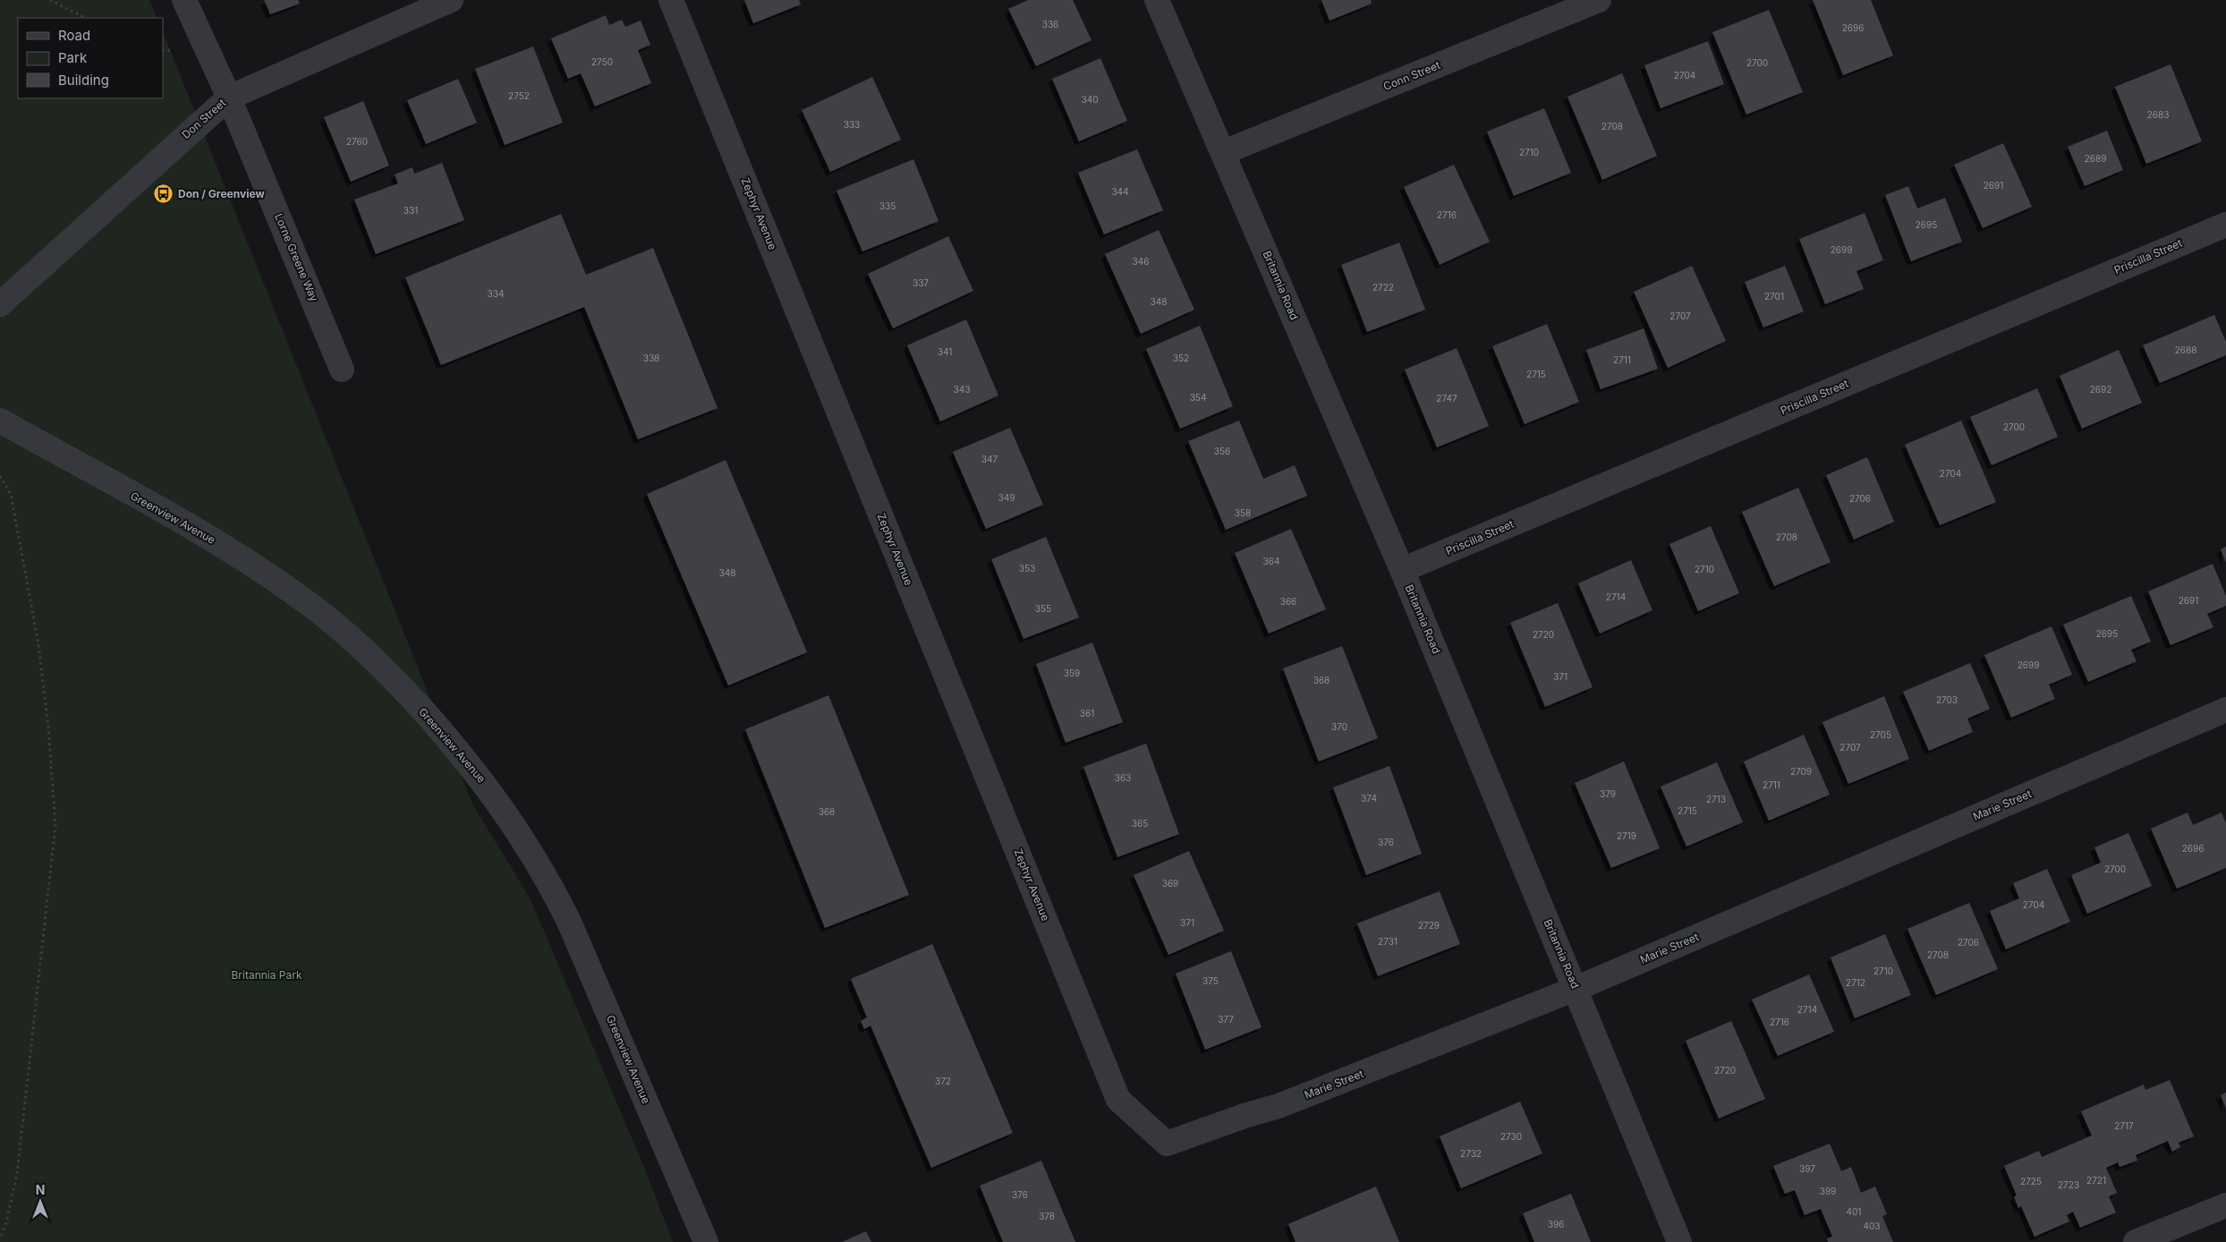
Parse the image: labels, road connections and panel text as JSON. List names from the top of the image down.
{
  "streets": {
    "street": [
      "Conn Street",
      "Don Street",
      "Zephyr Avenue",
      "Priscilla Street",
      "Lorne Greene Way",
      "Britannia Road",
      "Greenview Avenue",
      "Marie Street"
    ]
  },
  "crossings": [
    ["Conn Street", "Britannia Road"],
    ["Don Street", "Lorne Greene Way"],
    ["Zephyr Avenue", "Marie Street"],
    ["Priscilla Street", "Britannia Road"],
    ["Britannia Road", "Marie Street"]
  ],
  "parks": ["Britannia Park"],
  "places": {
    "bus stop": ["Don / Greenview"]
  },
  "house_numbers": [
    "336",
    "2696",
    "2750",
    "2700",
    "2704",
    "2752",
    "340",
    "2683",
    "333",
    "2708",
    "2760",
    "2710",
    "2689",
    "2691",
    "344",
    "335",
    "331",
    "2716",
    "2695",
    "2699",
    "346",
    "337",
    "2722",
    "334",
    "2701",
    "348",
    "2707",
    "2688",
    "341",
    "338",
    "352",
    "2711",
    "2715",
    "343",
    "2692",
    "354",
    "2747",
    "2700",
    "356",
    "347",
    "2704",
    "349",
    "2706",
    "358",
    "2708",
    "364",
    "353",
    "2710",
    "348",
    "2714",
    "2691",
    "366",
    "355",
    "2695",
    "2720",
    "2699",
    "359",
    "371",
    "368",
    "2703",
    "361",
    "370",
    "2705",
    "2707",
    "2709",
    "363",
    "2711",
    "379",
    "374",
    "2713",
    "2715",
    "368",
    "365",
    "2719",
    "376",
    "2696",
    "2700",
    "369",
    "2704",
    "371",
    "2729",
    "2731",
    "2706",
    "2708",
    "2710",
    "375",
    "2712",
    "2714",
    "377",
    "2716",
    "2720",
    "372",
    "2717",
    "2730",
    "2732",
    "397",
    "2721",
    "2725",
    "2723",
    "399",
    "376",
    "401",
    "378",
    "396",
    "403"
  ],
  "legend": ["Road", "Park", "Building"],
  "north": "top"
}
